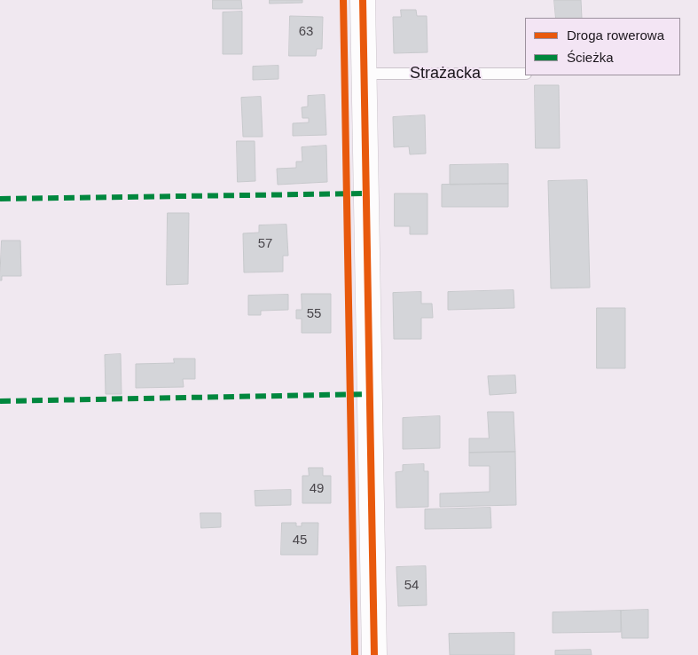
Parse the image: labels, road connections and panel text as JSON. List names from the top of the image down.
{
  "streets": {
    "lane": ["Strażacka"]
  },
  "house_numbers": [
    "63",
    "57",
    "55",
    "49",
    "45",
    "54"
  ],
  "legend": ["Droga rowerowa", "Ścieżka"]
}
